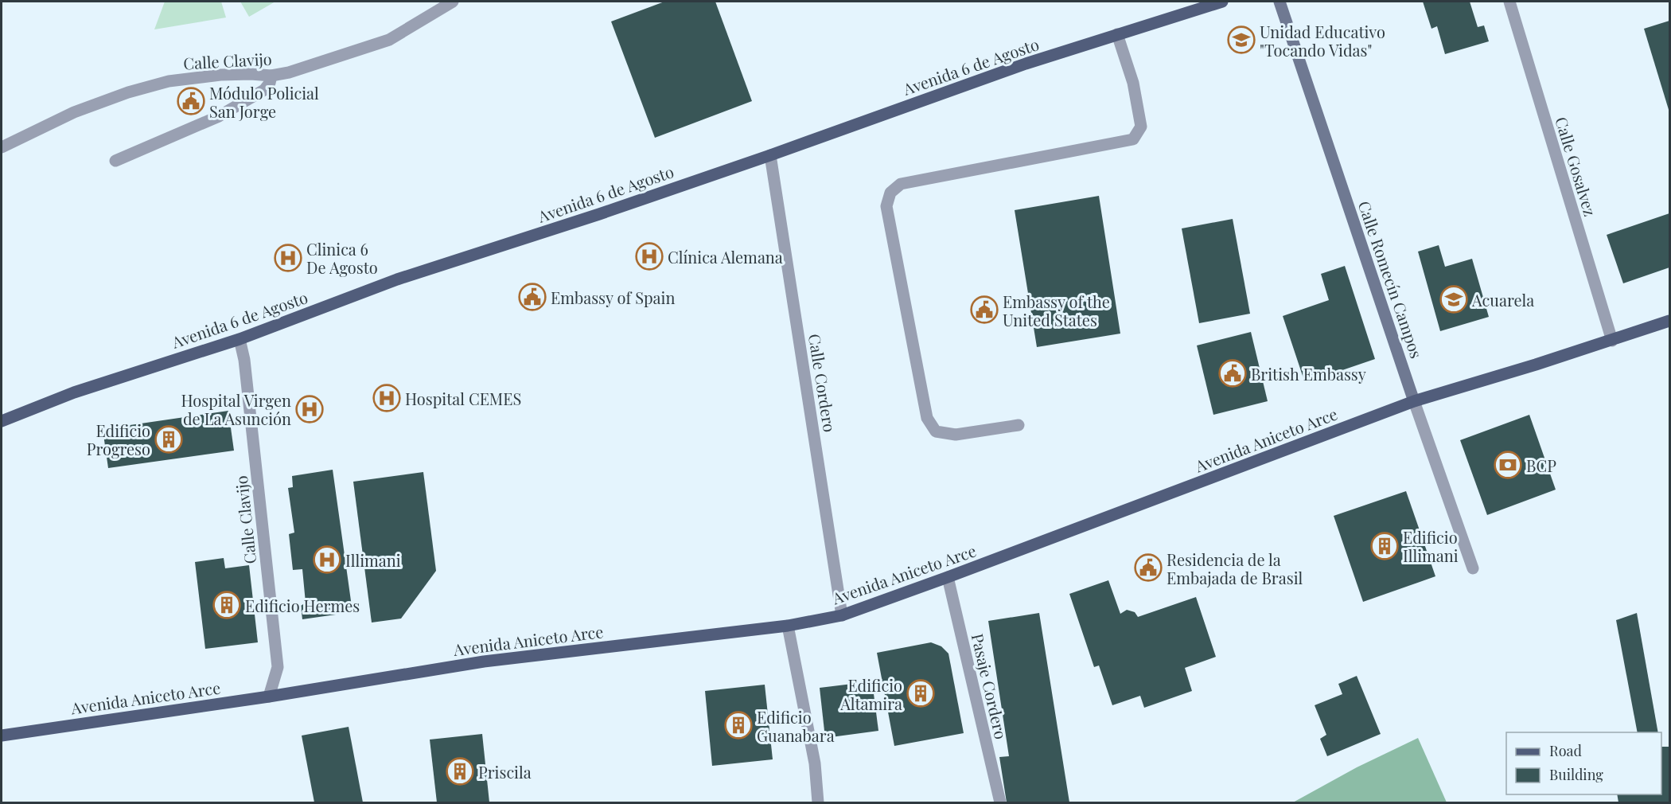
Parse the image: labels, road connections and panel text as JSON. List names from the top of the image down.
{
  "streets": {
    "main road": ["Avenida 6 de Agosto", "Calle Romecín Campos", "Avenida Aniceto Arce"],
    "street": [
      "Calle Clavijo",
      "Calle Gosalvez",
      "Calle Cordero",
      "Pasaje Cordero"
    ]
  },
  "crossings": [
    ["Calle Clavijo", "Avenida 6 de Agosto"],
    ["Calle Clavijo", "Avenida Aniceto Arce"],
    ["Avenida 6 de Agosto", "Calle Cordero"],
    ["Calle Gosalvez", "Avenida Aniceto Arce"],
    ["Calle Romecín Campos", "Avenida Aniceto Arce"],
    ["Calle Cordero", "Avenida Aniceto Arce"],
    ["Avenida Aniceto Arce", "Pasaje Cordero"]
  ],
  "places": {
    "school or university": ["Unidad Educativo \"Tocando Vidas\"", "Acuarela"],
    "public building": [
      "Módulo Policial San Jorge",
      "Embassy of Spain",
      "Embassy of the United States",
      "British Embassy",
      "Residencia de la Embajada de Brasil"
    ],
    "hospital": [
      "Clínica Alemana",
      "Clinica 6 De Agosto",
      "Hospital CEMES",
      "Hospital Virgen de La Asunción",
      "Illimani"
    ],
    "building": [
      "Edificio Progreso",
      "Edificio Illimani",
      "Edificio Hermes",
      "Edificio Altamira",
      "Edificio Guanabara",
      "Priscila"
    ],
    "bank": ["BCP"]
  },
  "legend": ["Road", "Building"]
}
